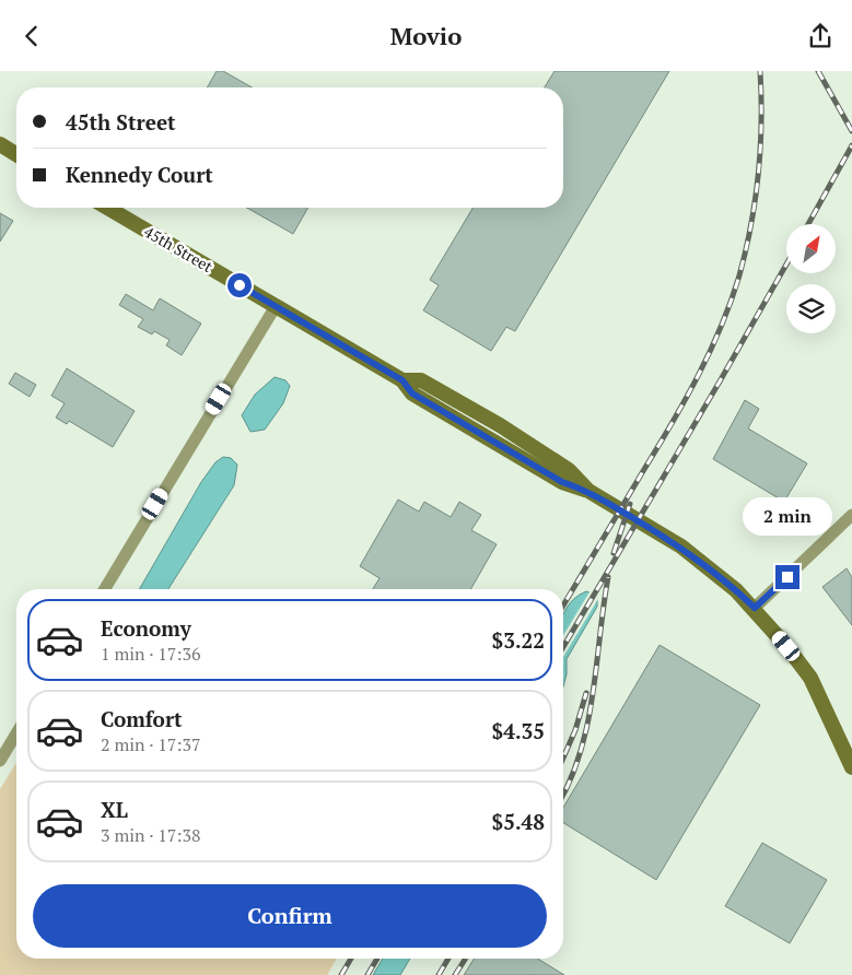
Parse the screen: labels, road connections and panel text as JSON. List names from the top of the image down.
{
  "streets": {
    "main road": ["45th Street"]
  },
  "north": "top right",
  "page": {
    "header": "Movio",
    "banner": ["45th Street", "Kennedy Court"],
    "bubble": "2 min",
    "list": [
      {
        "name": "Economy",
        "note": "1 min · 17:36",
        "value": "$3.22"
      },
      {
        "name": "Comfort",
        "note": "2 min · 17:37",
        "value": "$4.35"
      },
      {
        "name": "XL",
        "note": "3 min · 17:38",
        "value": "$5.48"
      }
    ],
    "buttons": "Confirm"
  }
}
